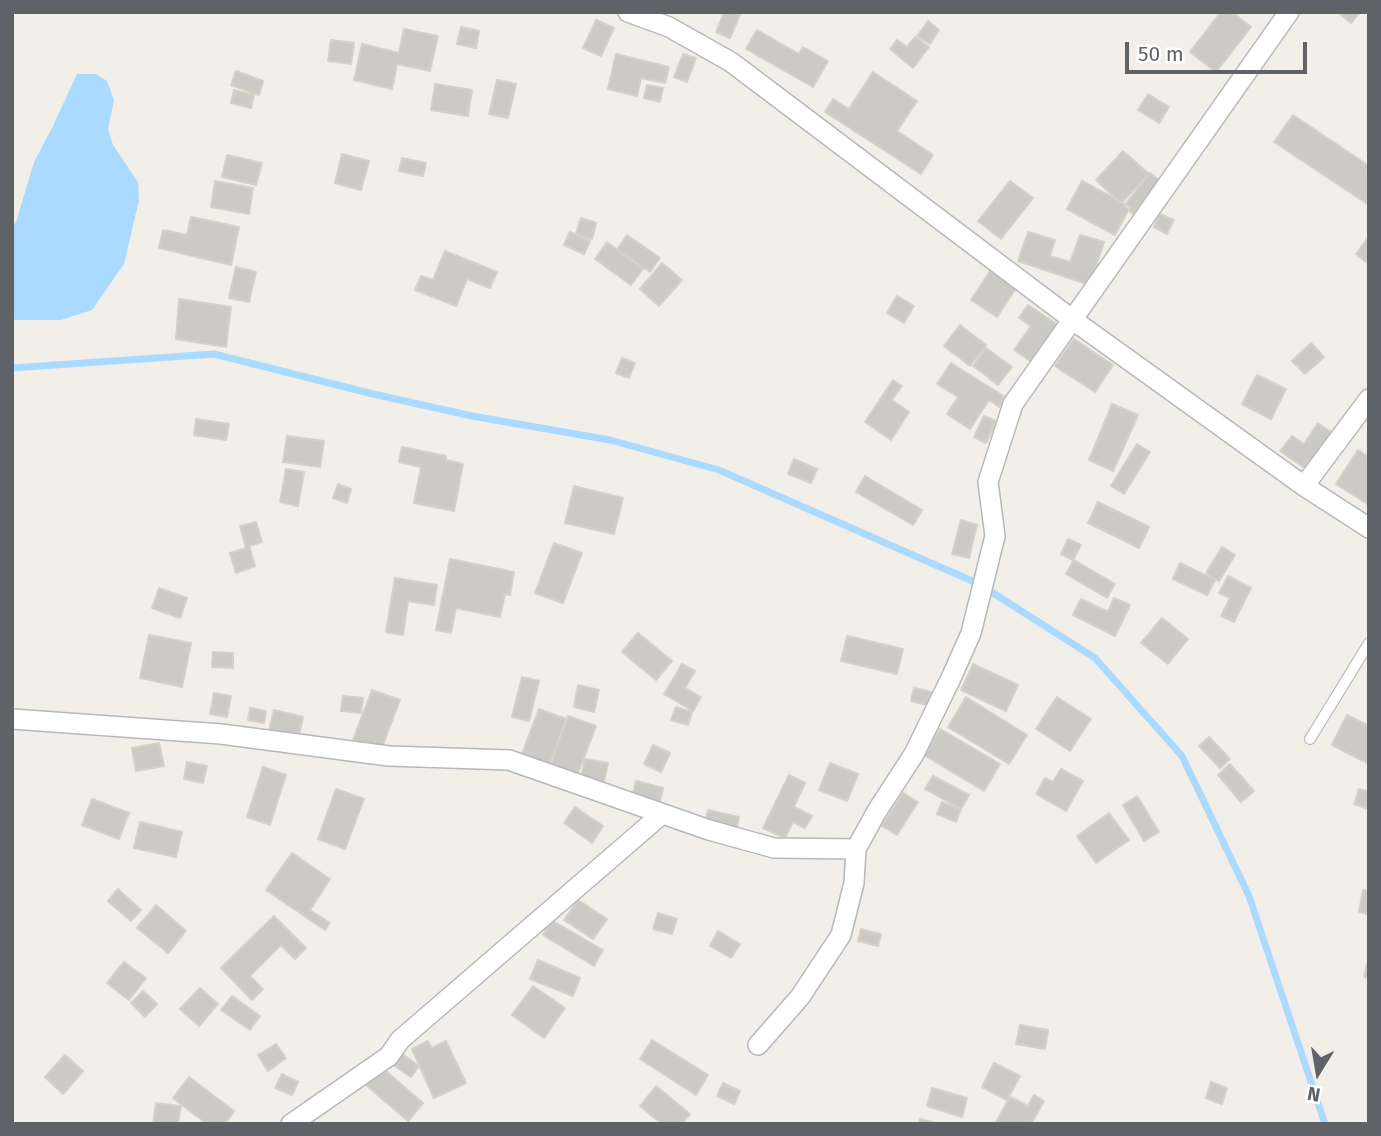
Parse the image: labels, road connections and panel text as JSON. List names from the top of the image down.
{
  "scale_bar": "50 m",
  "north": "bottom"
}
